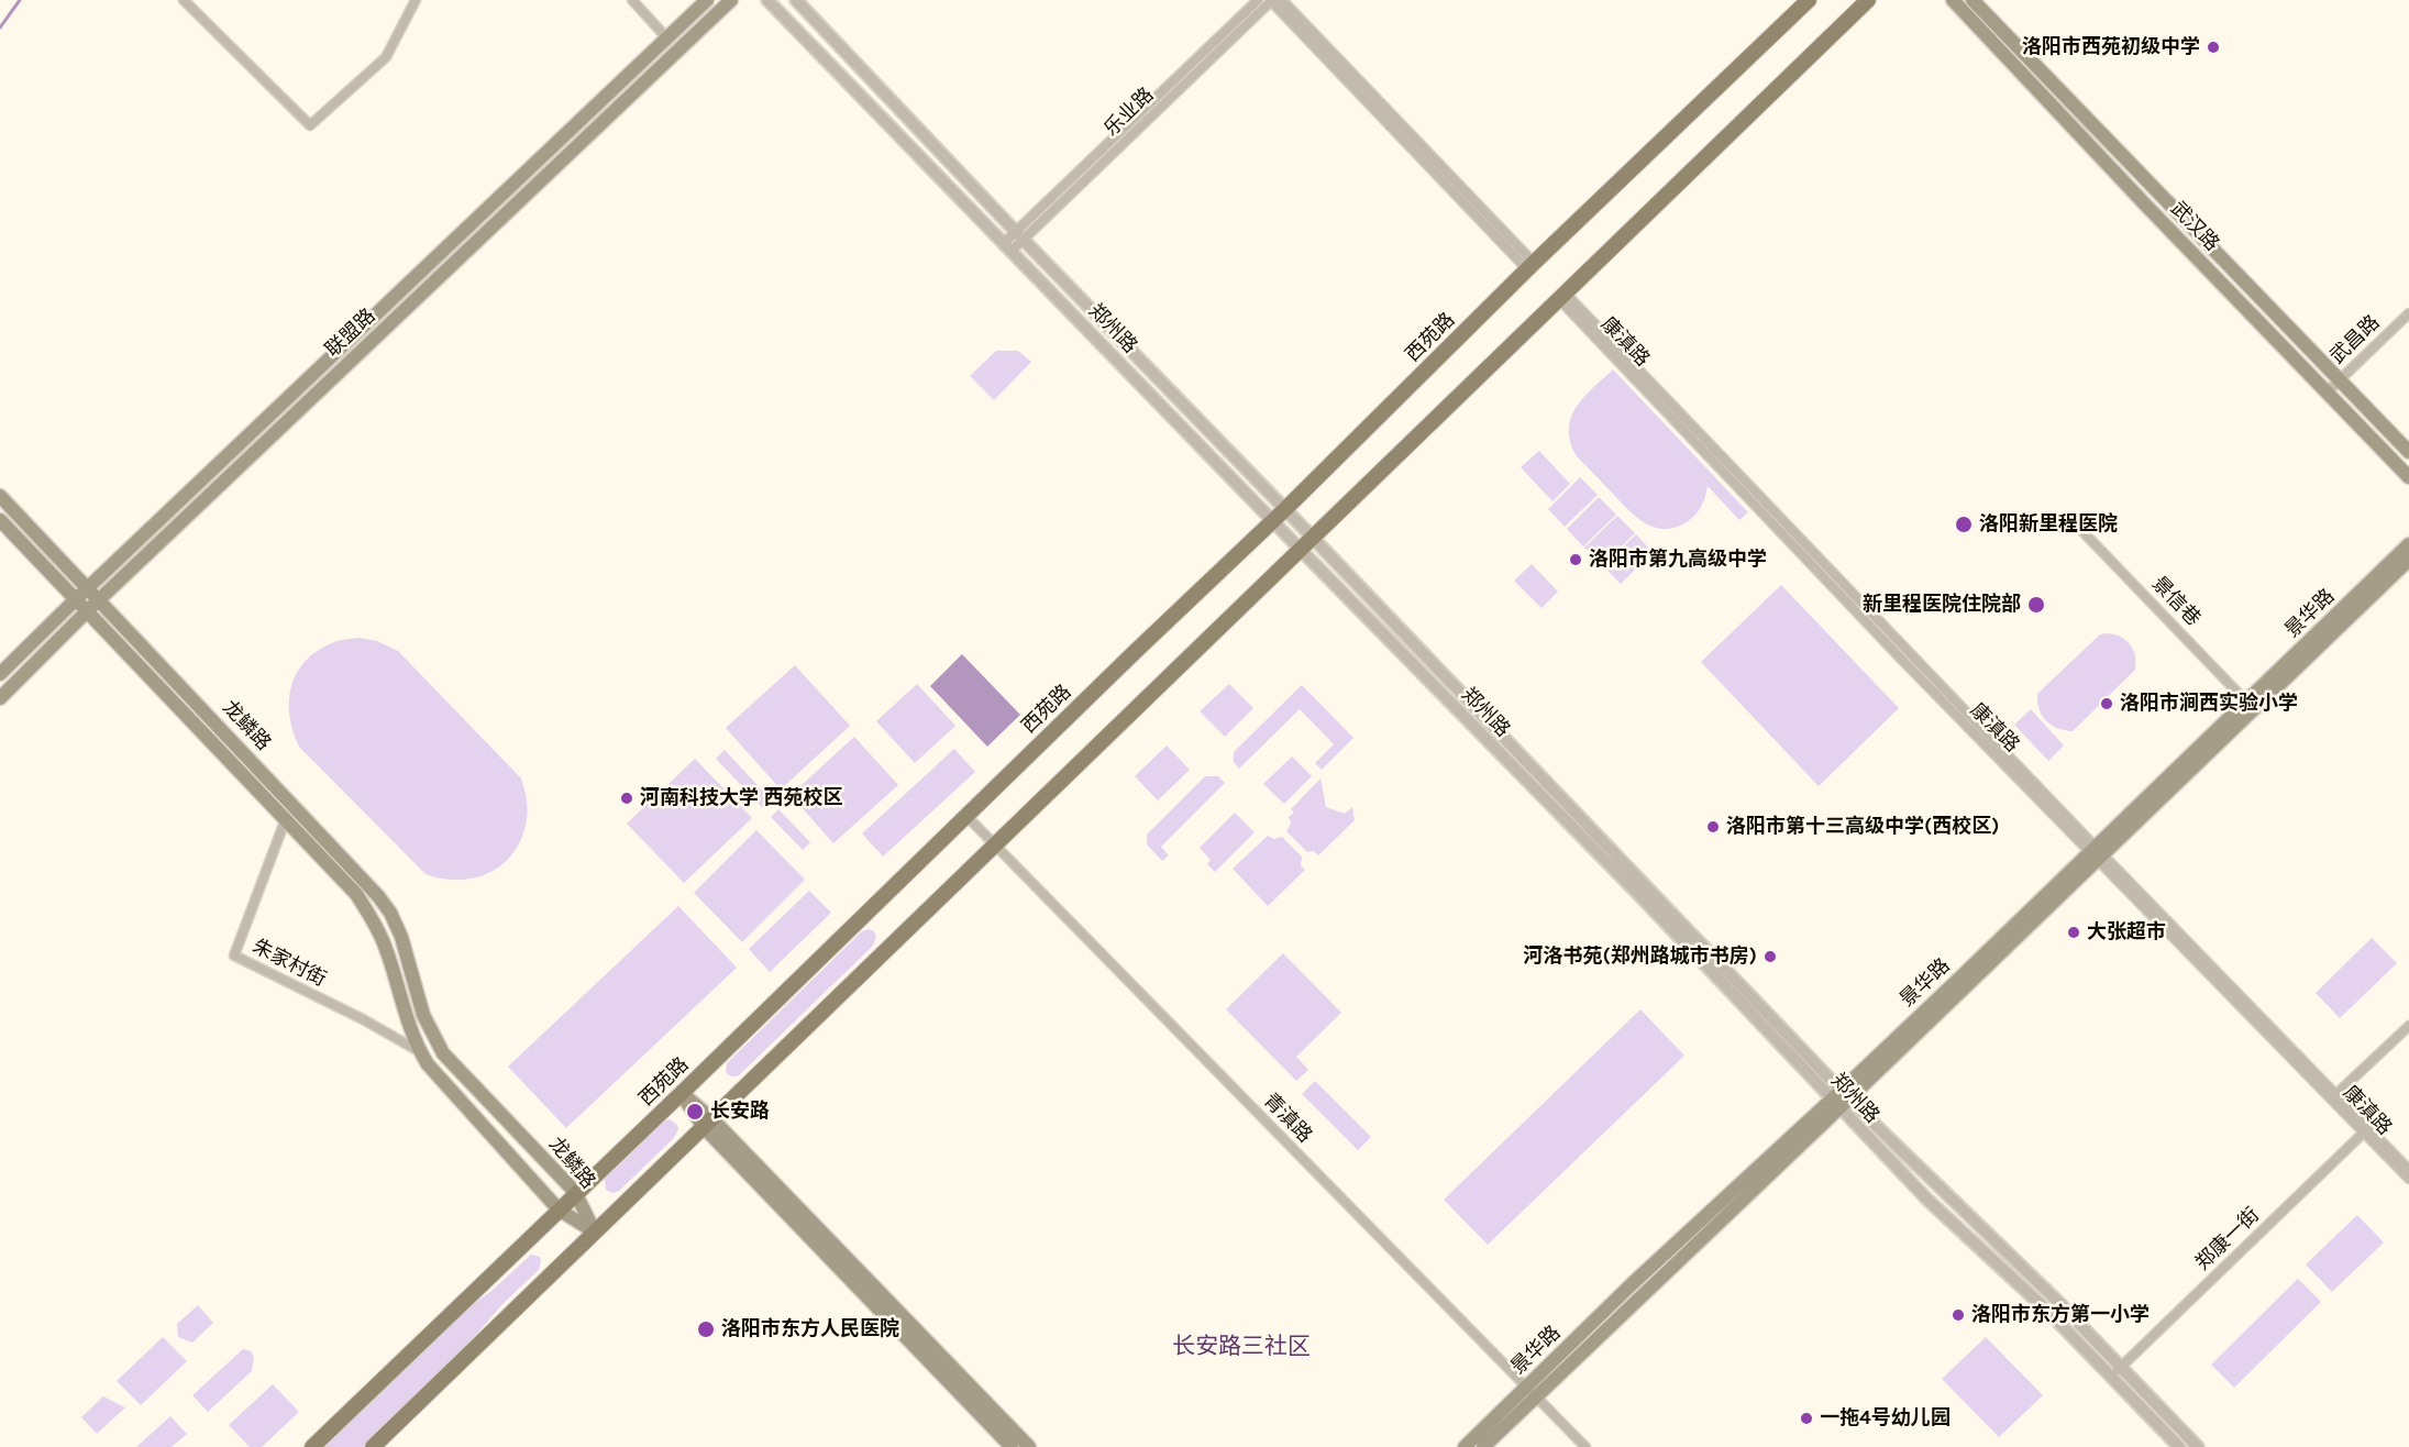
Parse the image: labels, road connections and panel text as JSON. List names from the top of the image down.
{
  "streets": {
    "main road": [
      "武汉路",
      "联盟路",
      "西苑路",
      "景华路",
      "龙鳞路"
    ],
    "street": [
      "乐业路",
      "郑州路",
      "武昌路",
      "康滇路",
      "景信巷",
      "朱家村街",
      "青滇路",
      "郑康一街"
    ]
  },
  "crossings": [
    ["乐业路", "郑州路"],
    ["武汉路", "武昌路"],
    ["郑州路", "西苑路"],
    ["郑州路", "景华路"],
    ["郑州路", "郑康一街"],
    ["联盟路", "龙鳞路"],
    ["西苑路", "龙鳞路"],
    ["西苑路", "青滇路"],
    ["康滇路", "景华路"],
    ["康滇路", "郑康一街"],
    ["景信巷", "景华路"],
    ["景华路", "青滇路"],
    ["龙鳞路", "朱家村街"]
  ],
  "districts": ["长安路三社区"],
  "places": [
    "洛阳市西苑初级中学",
    "洛阳新里程医院",
    "洛阳市第九高级中学",
    "新里程医院住院部",
    "洛阳市涧西实验小学",
    "河南科技大学 西苑校区",
    "洛阳市第十三高级中学(西校区)",
    "大张超市",
    "河洛书苑(郑州路城市书房)",
    "长安路",
    "洛阳市东方第一小学",
    "洛阳市东方人民医院",
    "一拖4号幼儿园"
  ]
}
